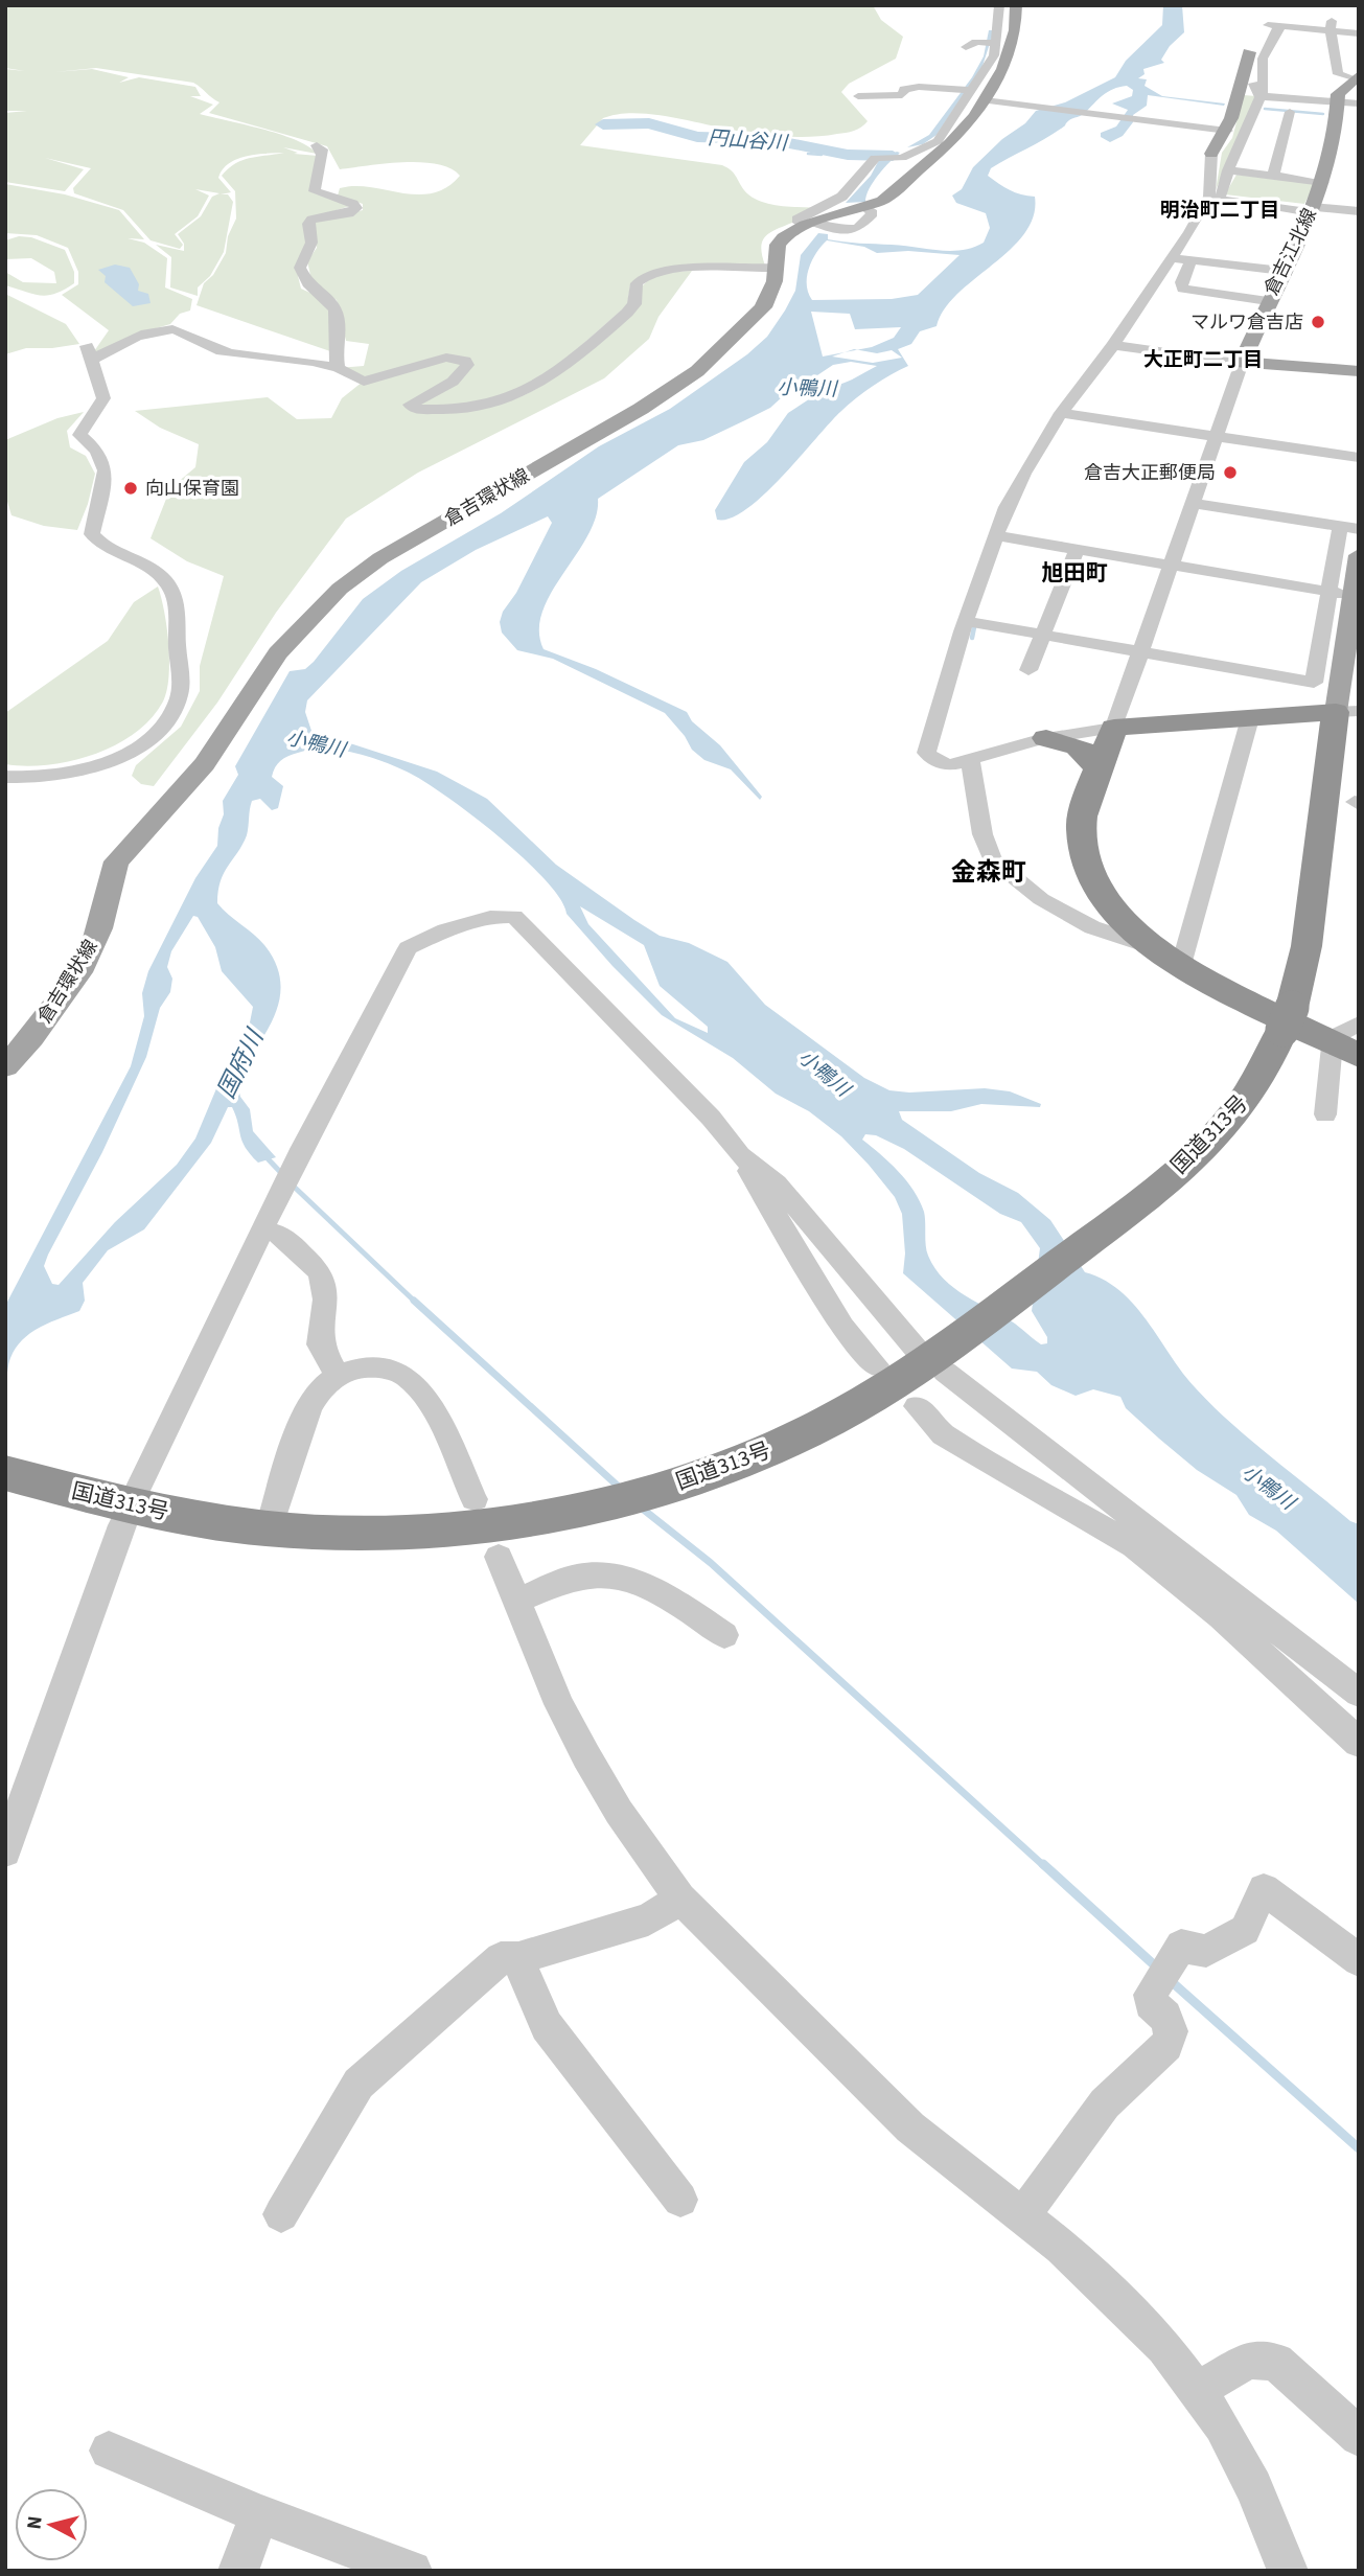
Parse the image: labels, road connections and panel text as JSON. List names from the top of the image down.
{
  "streets": {
    "highway": ["国道313号"],
    "main road": ["倉吉江北線", "倉吉環状線"]
  },
  "districts": [
    "明治町二丁目",
    "大正町二丁目",
    "旭田町",
    "金森町"
  ],
  "water": ["円山谷川", "小鴨川", "国府川"],
  "places": ["マルワ倉吉店", "倉吉大正郵便局", "向山保育園"],
  "north": "left"
}
